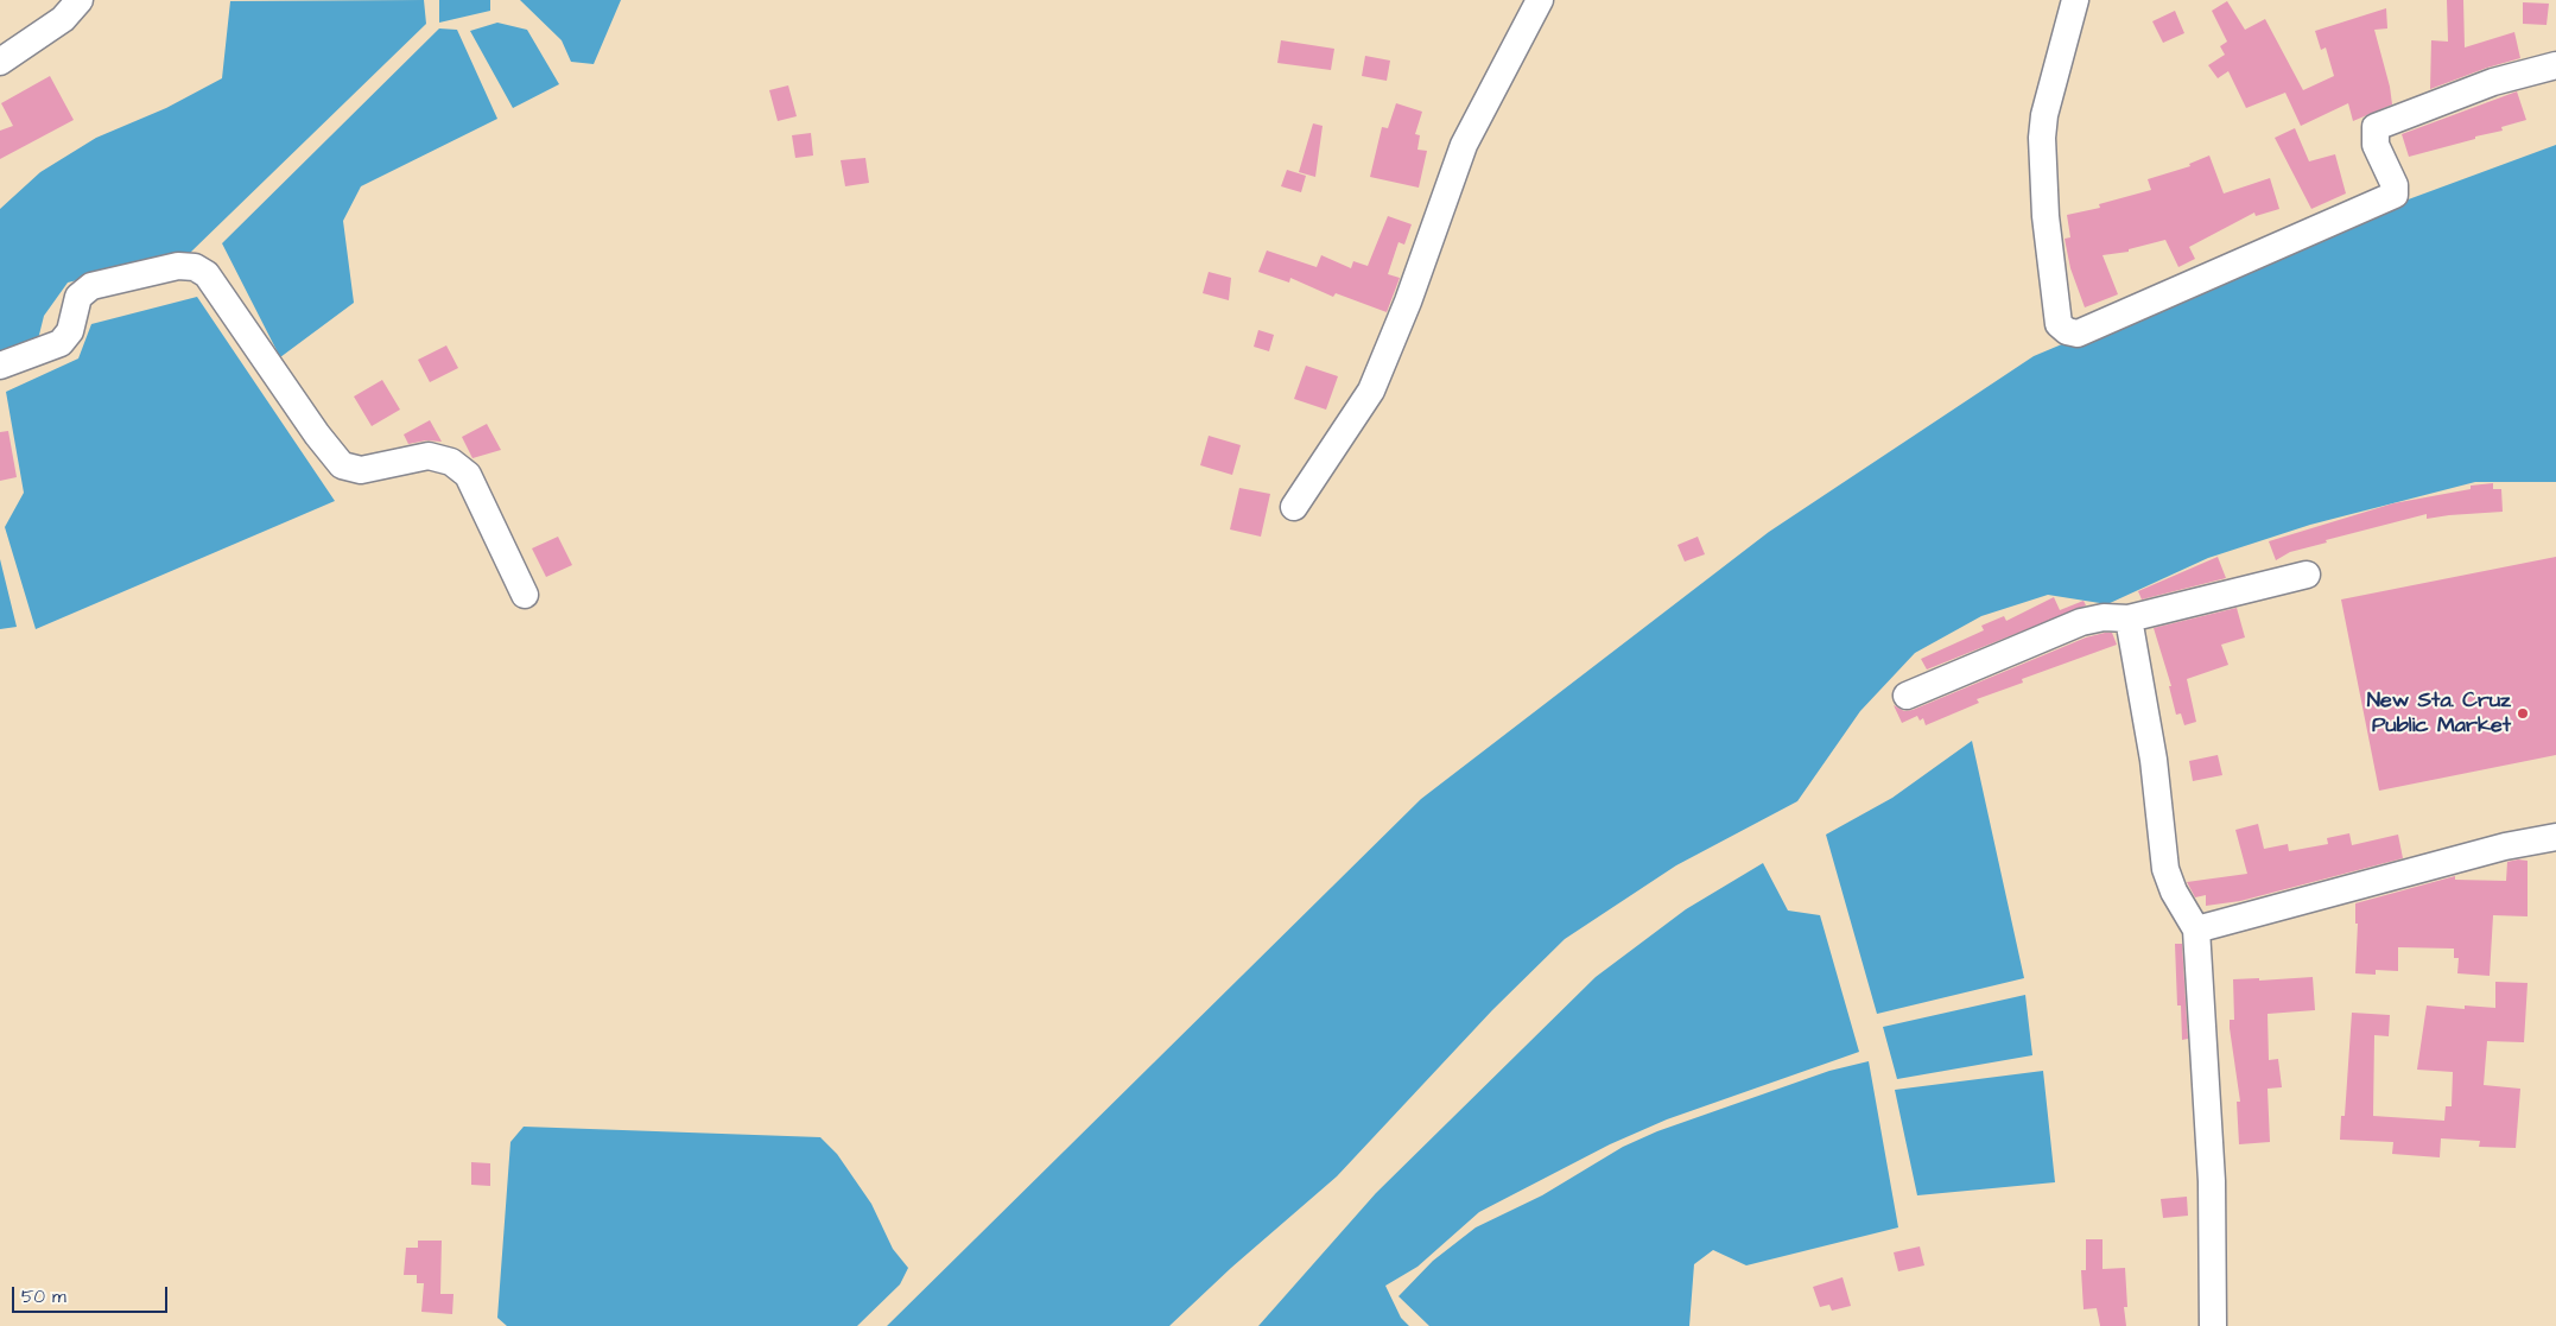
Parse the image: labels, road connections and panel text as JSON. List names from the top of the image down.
{
  "places": ["New Sta. Cruz Public Market"],
  "scale_bar": "50 m"
}
